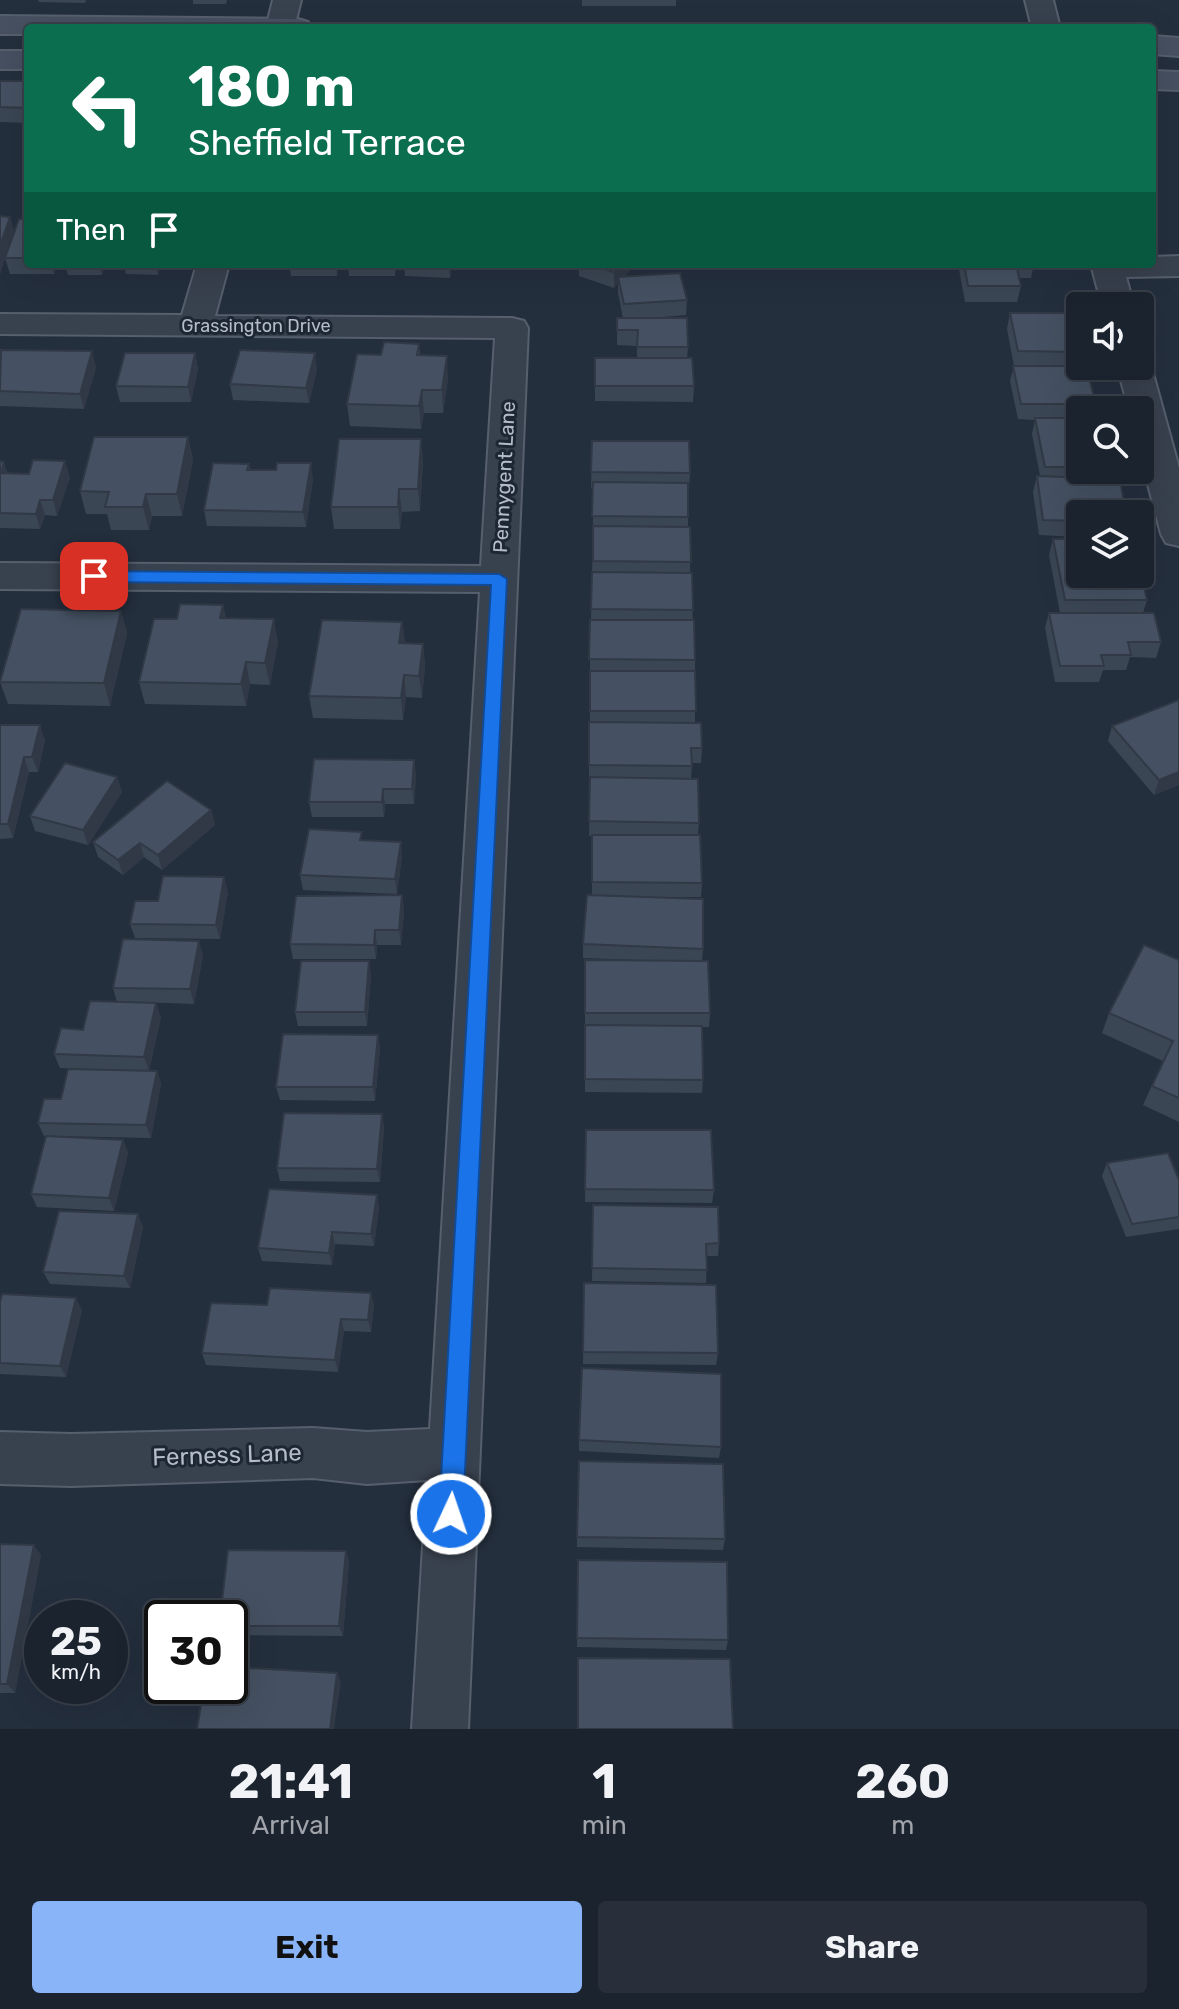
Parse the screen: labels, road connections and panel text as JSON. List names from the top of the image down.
{
  "streets": {
    "street": ["Grassington Drive", "Pennygent Lane", "Ferness Lane"]
  },
  "crossings": [
    ["Grassington Drive", "Pennygent Lane"],
    ["Pennygent Lane", "Ferness Lane"]
  ],
  "page": {
    "turn": ["180 m", "Sheffield Terrace"],
    "then": "Then",
    "speed": "25 km/h",
    "limit": "30",
    "eta": [
      "21:41",
      "Arrival",
      "1",
      "min",
      "260",
      "m"
    ],
    "buttons": ["Exit", "Share"]
  }
}
